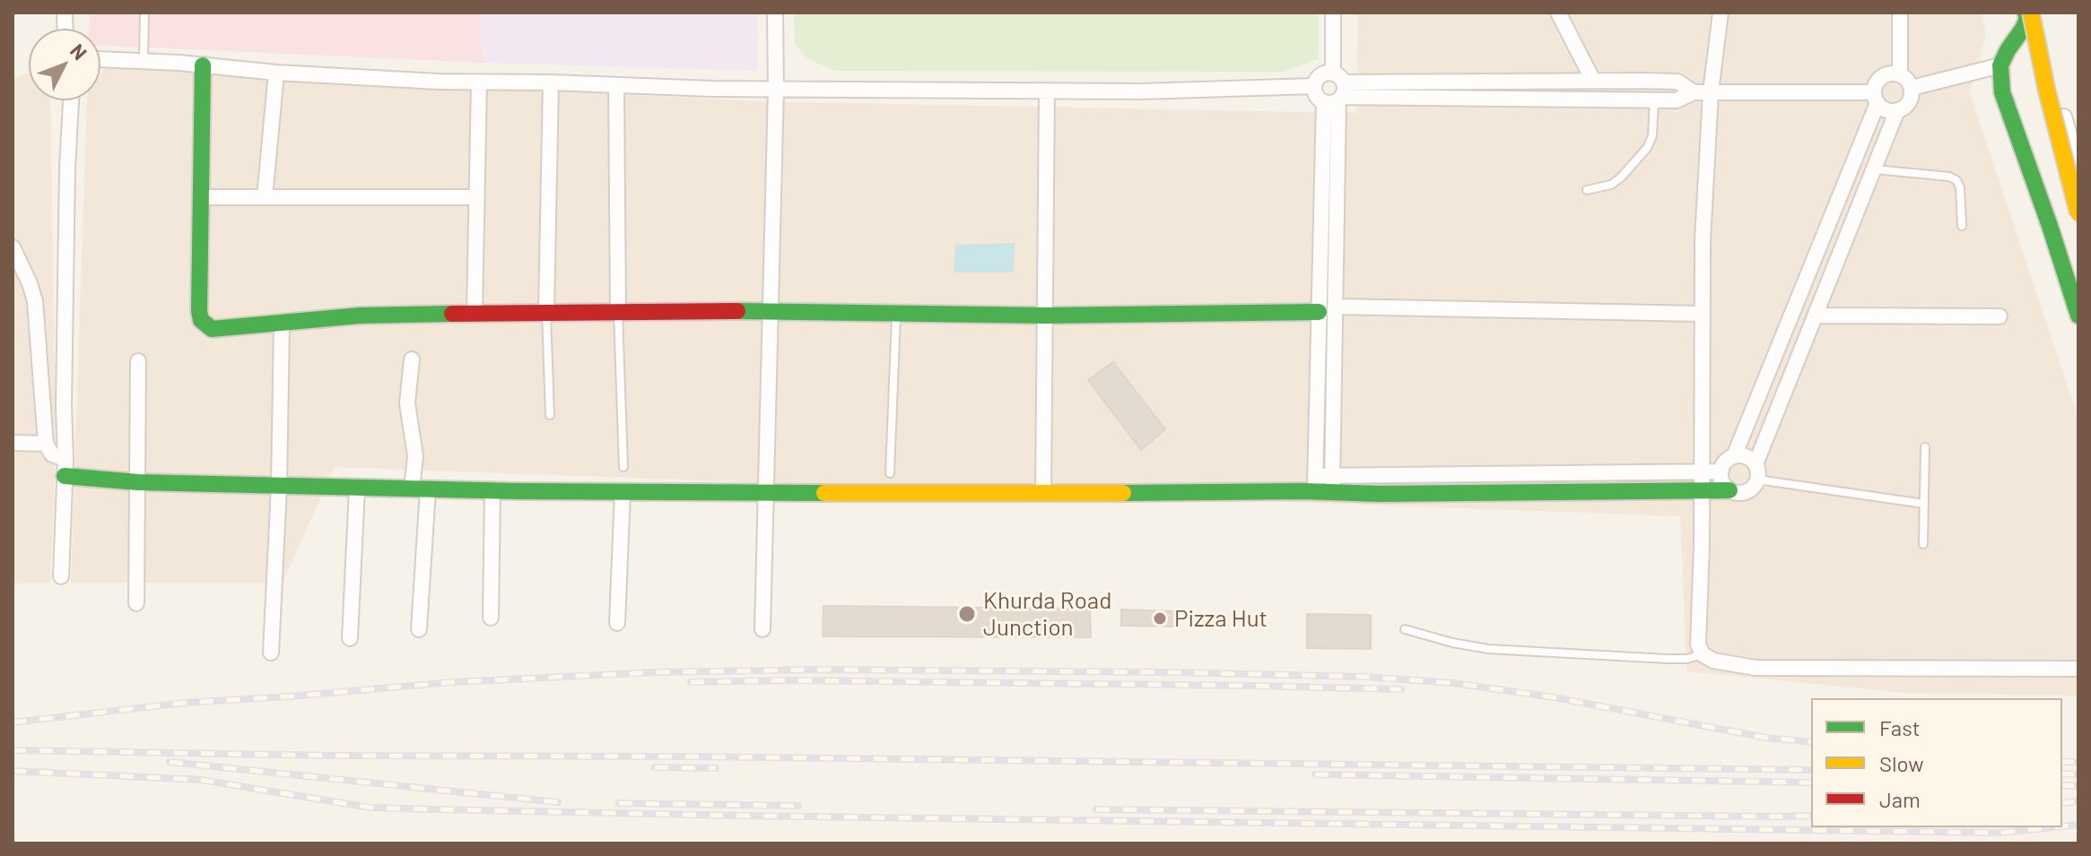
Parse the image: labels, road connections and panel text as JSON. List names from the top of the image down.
{
  "places": ["Khurda Road Junction", "Pizza Hut"],
  "legend": ["Fast", "Slow", "Jam"],
  "north": "top right"
}
